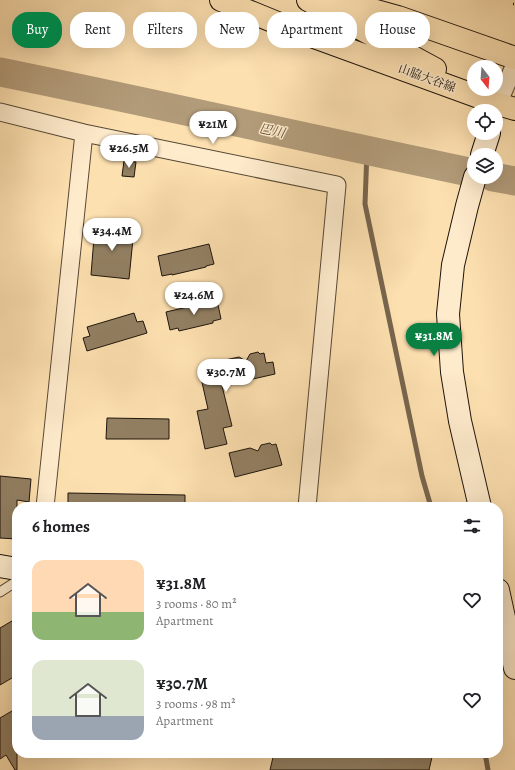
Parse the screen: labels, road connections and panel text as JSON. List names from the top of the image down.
{
  "streets": {
    "main road": ["山脇大谷線"]
  },
  "water": ["巴川"],
  "north": "bottom",
  "page": {
    "chip": [
      "Buy",
      "Rent",
      "Filters",
      "New",
      "Apartment",
      "House"
    ],
    "price": [
      "¥21M",
      "¥26.5M",
      "¥34.4M",
      "¥24.6M",
      "¥31.8M",
      "¥30.7M"
    ],
    "heading": "6 homes",
    "list": [
      {
        "name": "¥31.8M",
        "note": "3 rooms · 80 m² · Apartment"
      },
      {
        "name": "¥30.7M",
        "note": "3 rooms · 98 m² · Apartment"
      }
    ]
  }
}
